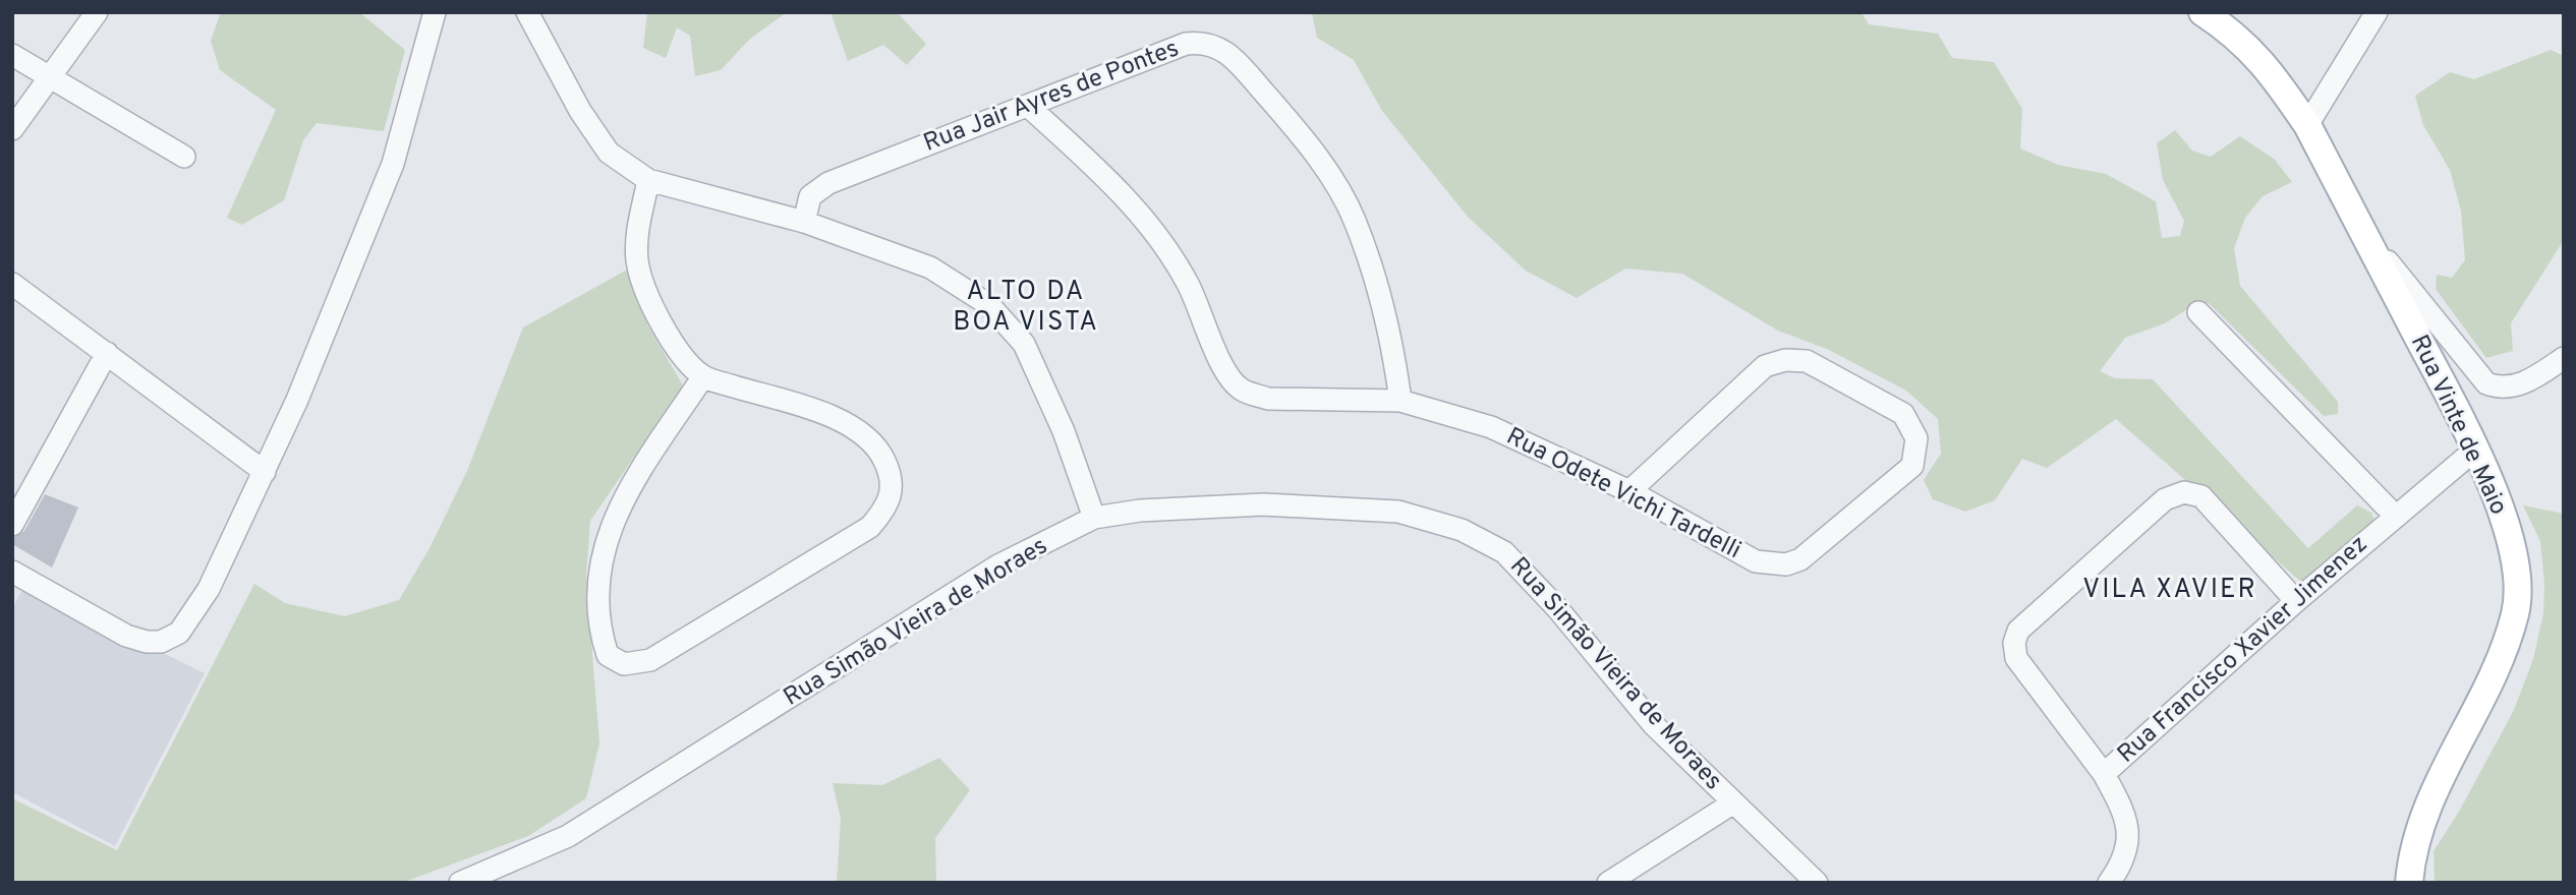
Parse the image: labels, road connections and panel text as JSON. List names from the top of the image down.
{
  "streets": {
    "main road": ["Rua Vinte de Maio"],
    "street": [
      "Rua Jair Ayres de Pontes",
      "Rua Odete Vichi Tardelli",
      "Rua Simão Vieira de Moraes",
      "Rua Francisco Xavier Jimenez"
    ]
  },
  "crossings": [
    ["Rua Jair Ayres de Pontes", "Rua Odete Vichi Tardelli"],
    ["Rua Vinte de Maio", "Rua Francisco Xavier Jimenez"]
  ],
  "districts": ["ALTO DA BOA VISTA", "VILA XAVIER"]
}
